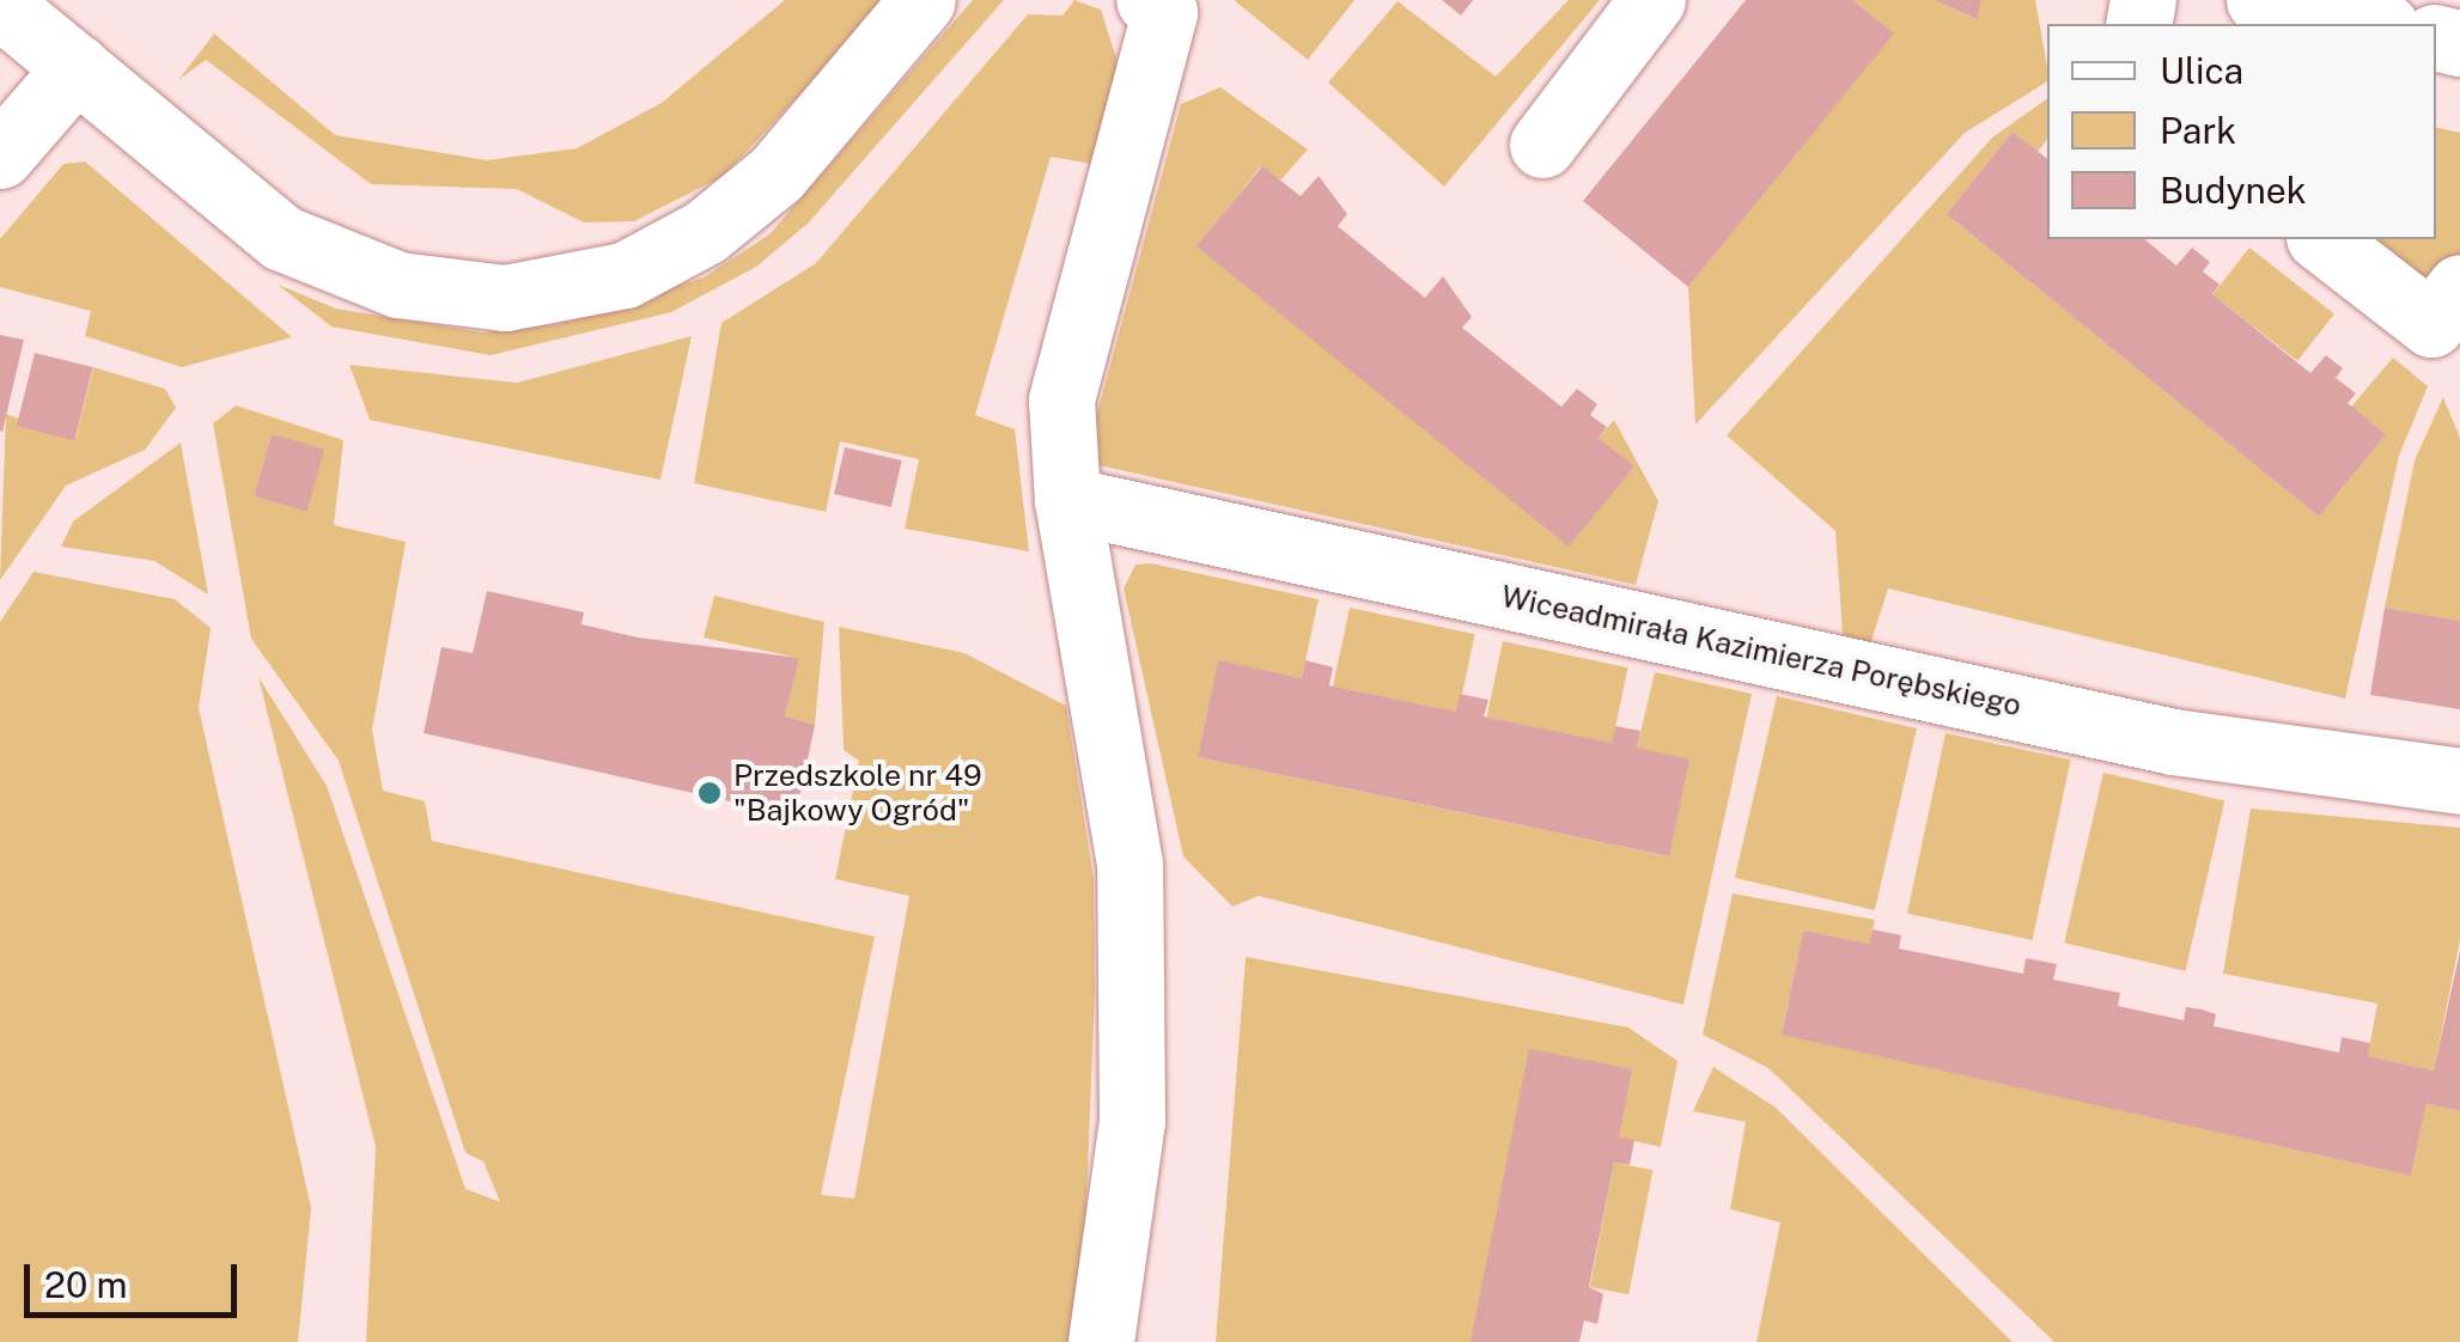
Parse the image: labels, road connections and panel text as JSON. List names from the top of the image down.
{
  "streets": {
    "street": ["Wiceadmirała Kazimierza Porębskiego"]
  },
  "places": ["Przedszkole nr 49 \"Bajkowy Ogród\""],
  "legend": ["Ulica", "Park", "Budynek"],
  "scale_bar": "20 m"
}
